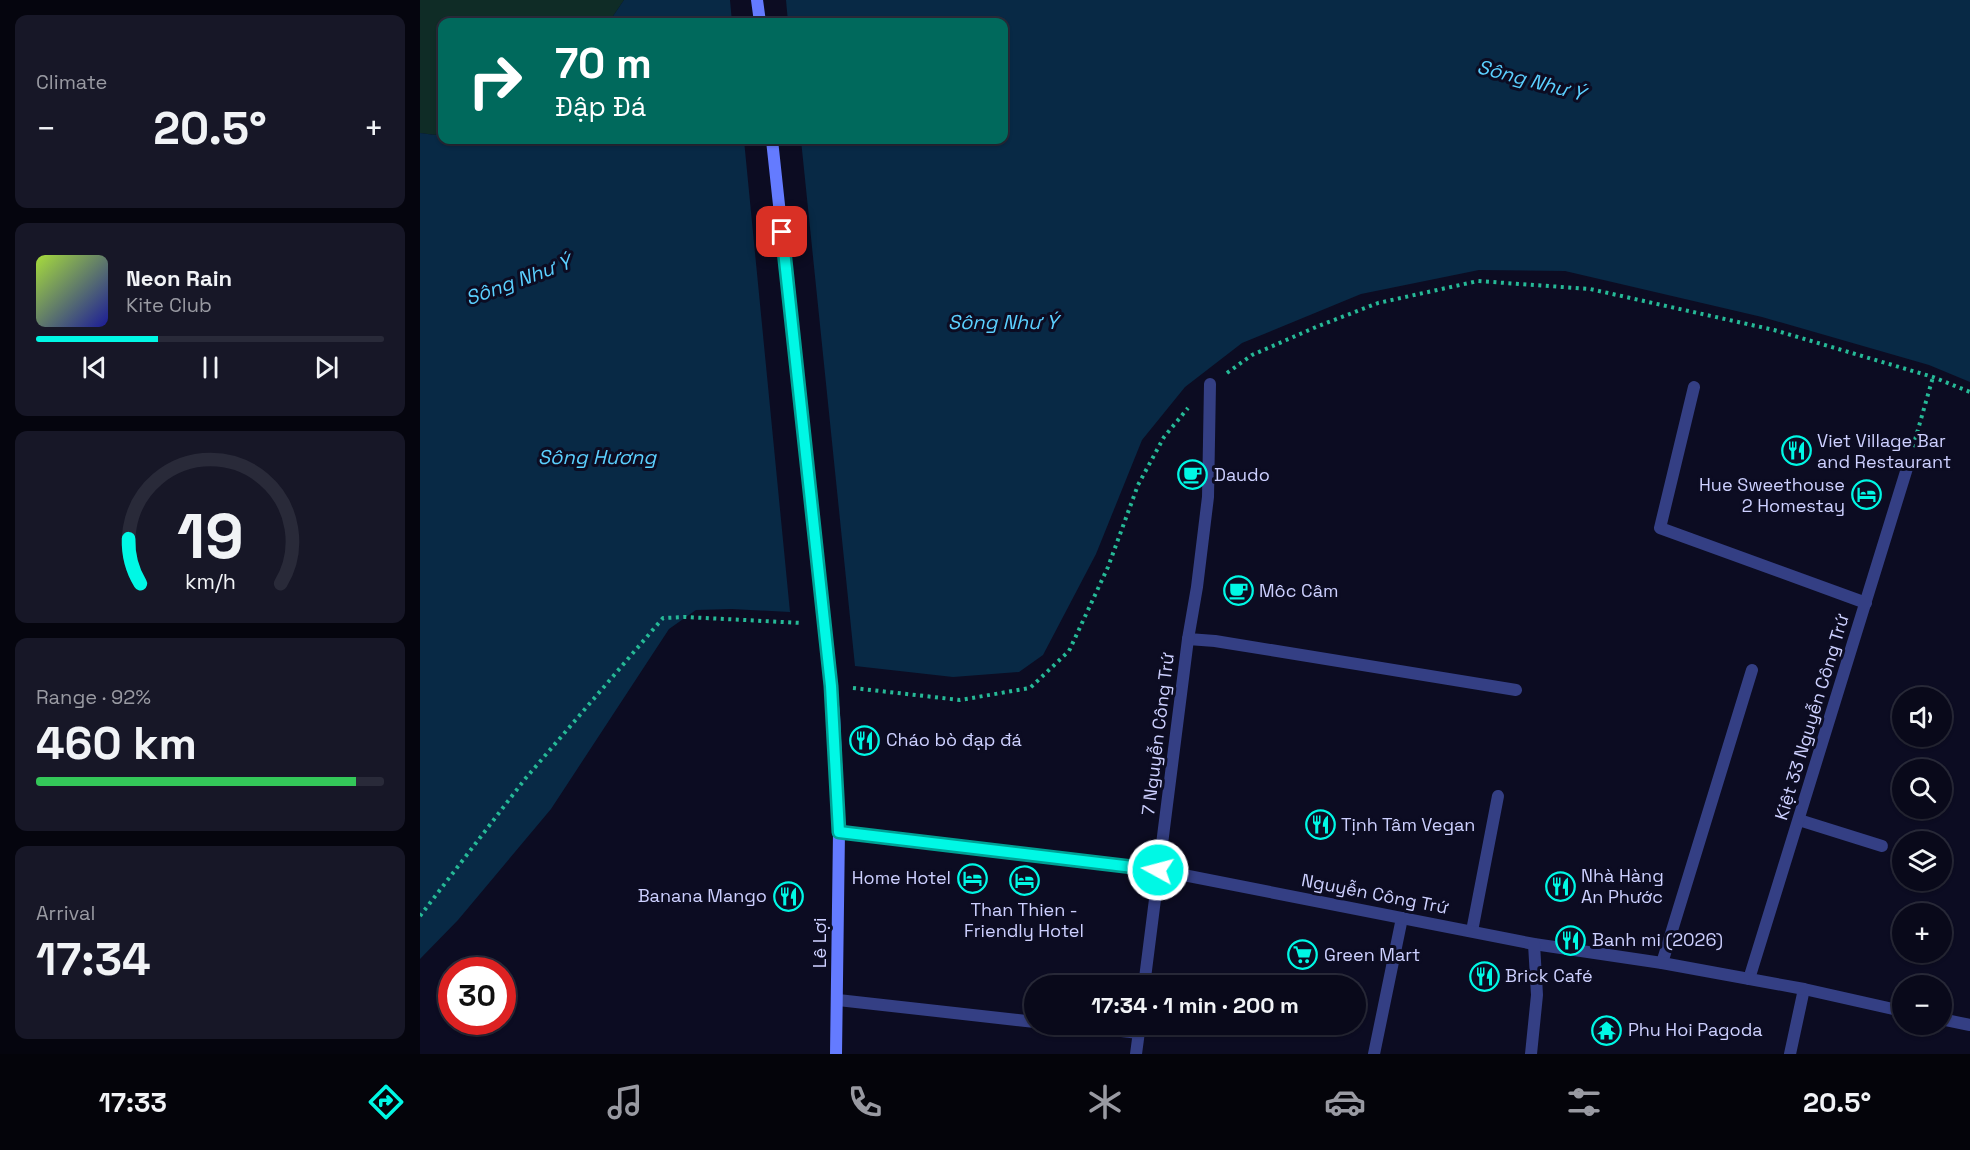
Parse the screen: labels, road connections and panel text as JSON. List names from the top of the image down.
{
  "streets": {
    "main road": ["Lê Lợi"],
    "street": ["Kiệt 33 Nguyễn Công Trứ", "7 Nguyễn Công Trứ", "Nguyễn Công Trứ"]
  },
  "crossings": [
    ["Kiệt 33 Nguyễn Công Trứ", "Nguyễn Công Trứ"],
    ["7 Nguyễn Công Trứ", "Nguyễn Công Trứ"],
    ["Nguyễn Công Trứ", "Lê Lợi"]
  ],
  "water": ["Sông Như Ý", "Sông Hương"],
  "places": {
    "restaurant": [
      "Viet Village Bar and Restaurant",
      "Cháo bò đạp đá",
      "Tịnh Tâm Vegan",
      "Nhà Hàng An Phước",
      "Banana Mango",
      "Banh mi (2026)",
      "Brick Café"
    ],
    "cafe": ["Daudo", "Môc Câm"],
    "hotel": ["Hue Sweethouse 2 Homestay", "Home Hotel", "Than Thien - Friendly Hotel"],
    "supermarket": ["Green Mart"],
    "temple": ["Phu Hoi Pagoda"]
  },
  "page": {
    "tile": [
      "Climate",
      ["Range · 92%", "460 km"],
      ["Arrival", "17:34"]
    ],
    "turn": ["70 m", "Đập Đá"],
    "heat": ["−", "20.5°", "+"],
    "song": ["Neon Rain", "Kite Club"],
    "map_buttons": ["+", "−"],
    "limit": "30",
    "trip": "17:34 · 1 min · 200 m",
    "tabs": ["17:33", "20.5°"],
    "gauge": ["19", "km/h"]
  }
}
